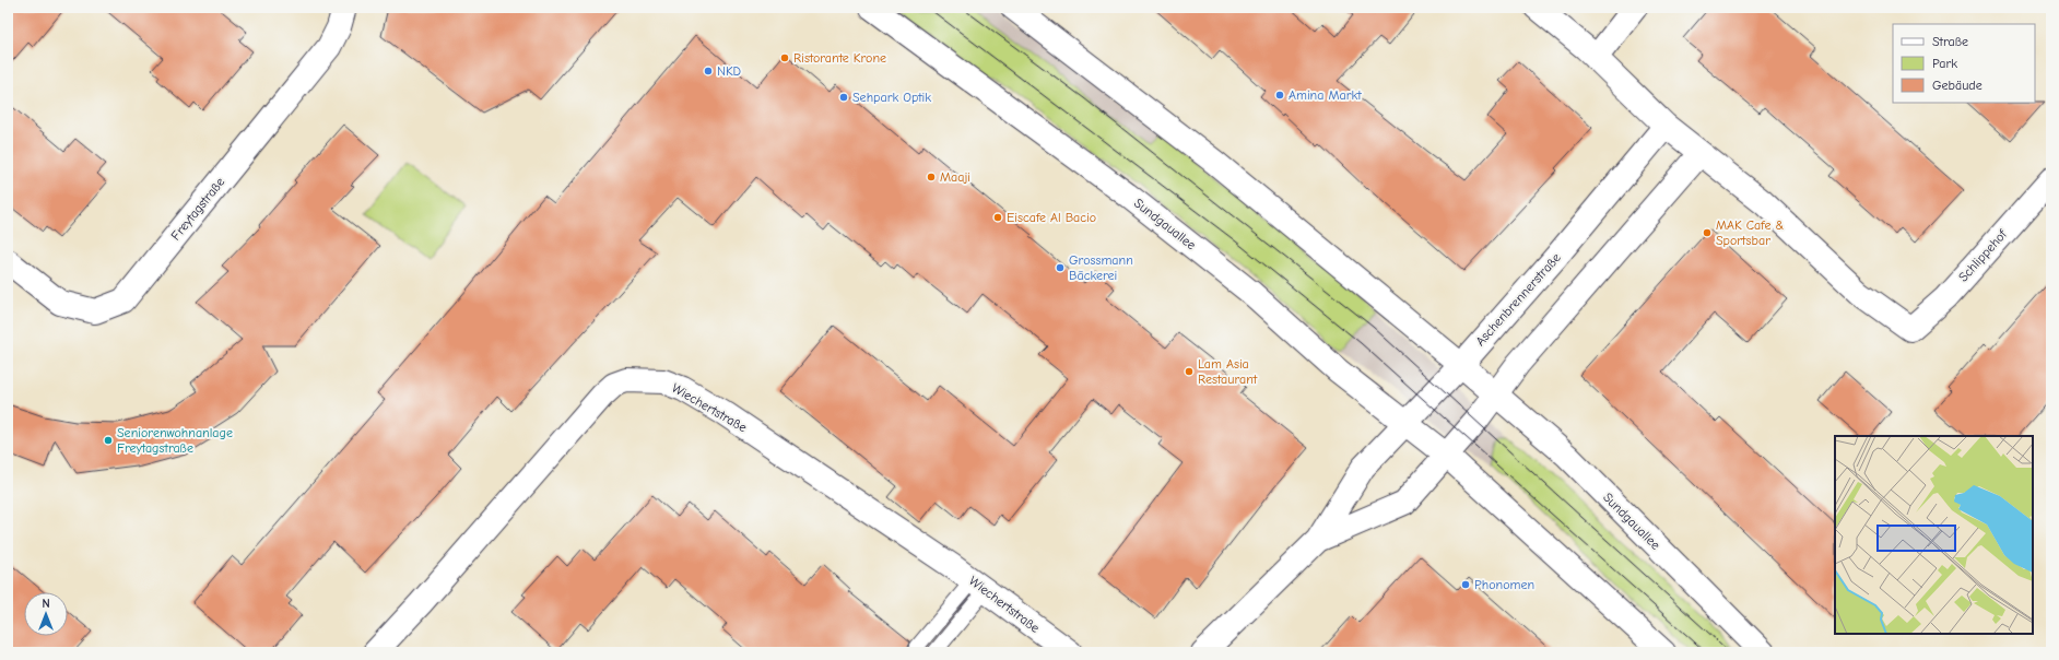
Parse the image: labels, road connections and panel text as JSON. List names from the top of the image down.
{
  "streets": {
    "street": [
      "Freytagstraße",
      "Sundgauallee",
      "Schlippehof",
      "Aschenbrennerstraße",
      "Wiechertstraße"
    ]
  },
  "crossings": [
    ["Sundgauallee", "Aschenbrennerstraße"]
  ],
  "places": [
    "Ristorante Krone",
    "NKD",
    "Amina Markt",
    "Sehpark Optik",
    "Maaji",
    "Eiscafe Al Bacio",
    "MAK Cafe & Sportsbar",
    "Grossmann Bäckerei",
    "Lam Asia Restaurant",
    "Seniorenwohnanlage Freytagstraße",
    "Phonomen"
  ],
  "legend": ["Straße", "Park", "Gebäude"],
  "north": "top"
}
